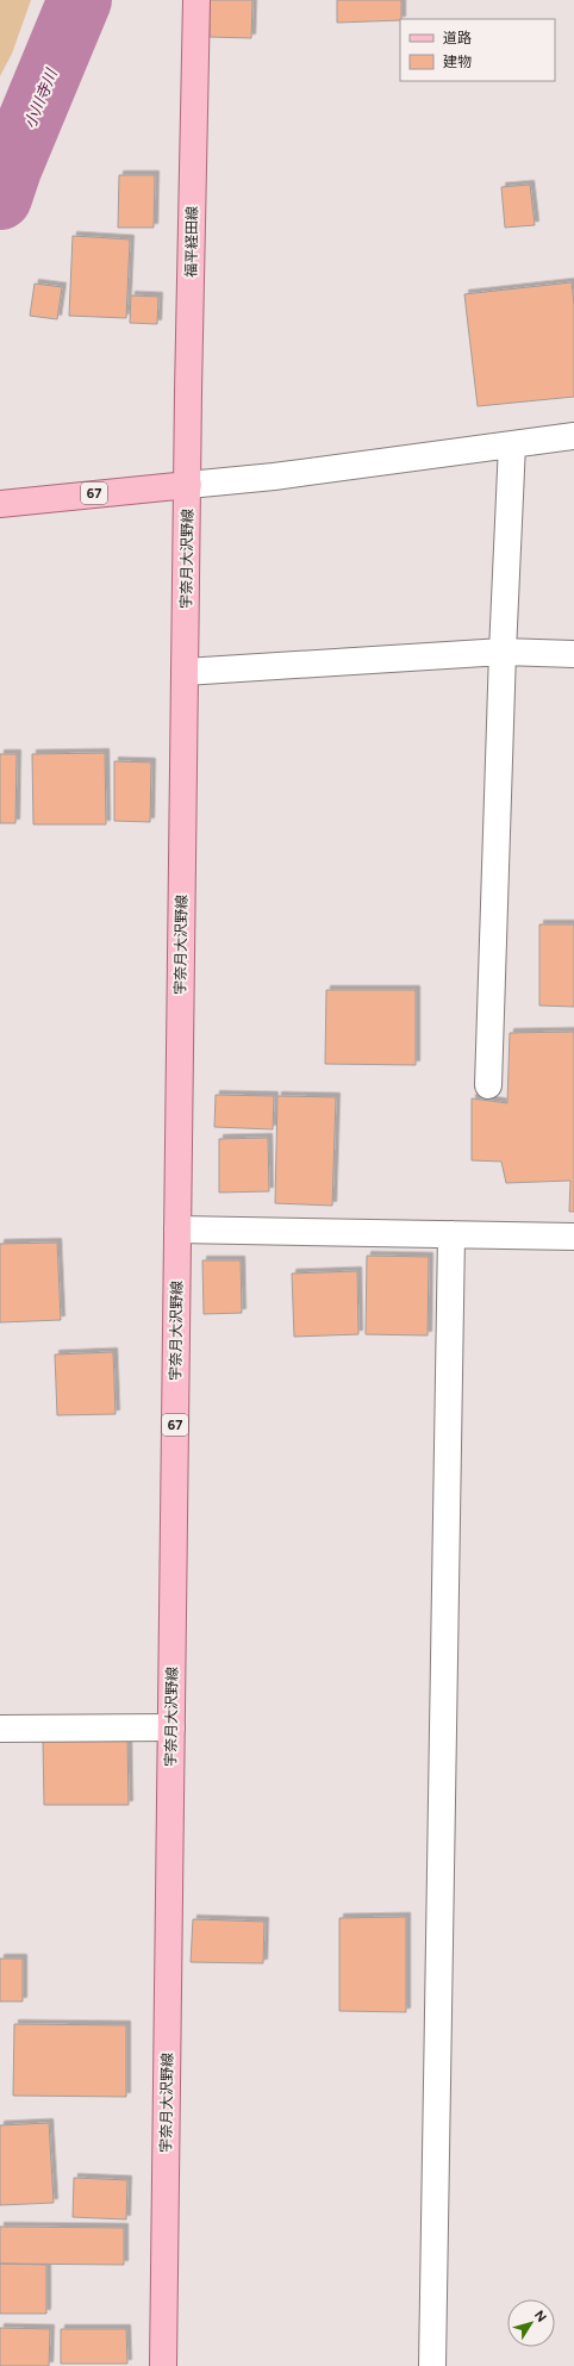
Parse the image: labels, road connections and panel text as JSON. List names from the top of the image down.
{
  "streets": {
    "main road": ["福平経田線", "67", "宇奈月大沢野線"]
  },
  "crossings": [
    ["福平経田線", "67"],
    ["福平経田線", "宇奈月大沢野線"],
    ["67", "宇奈月大沢野線"]
  ],
  "water": ["小川寺川"],
  "legend": ["道路", "建物"],
  "north": "top right"
}
